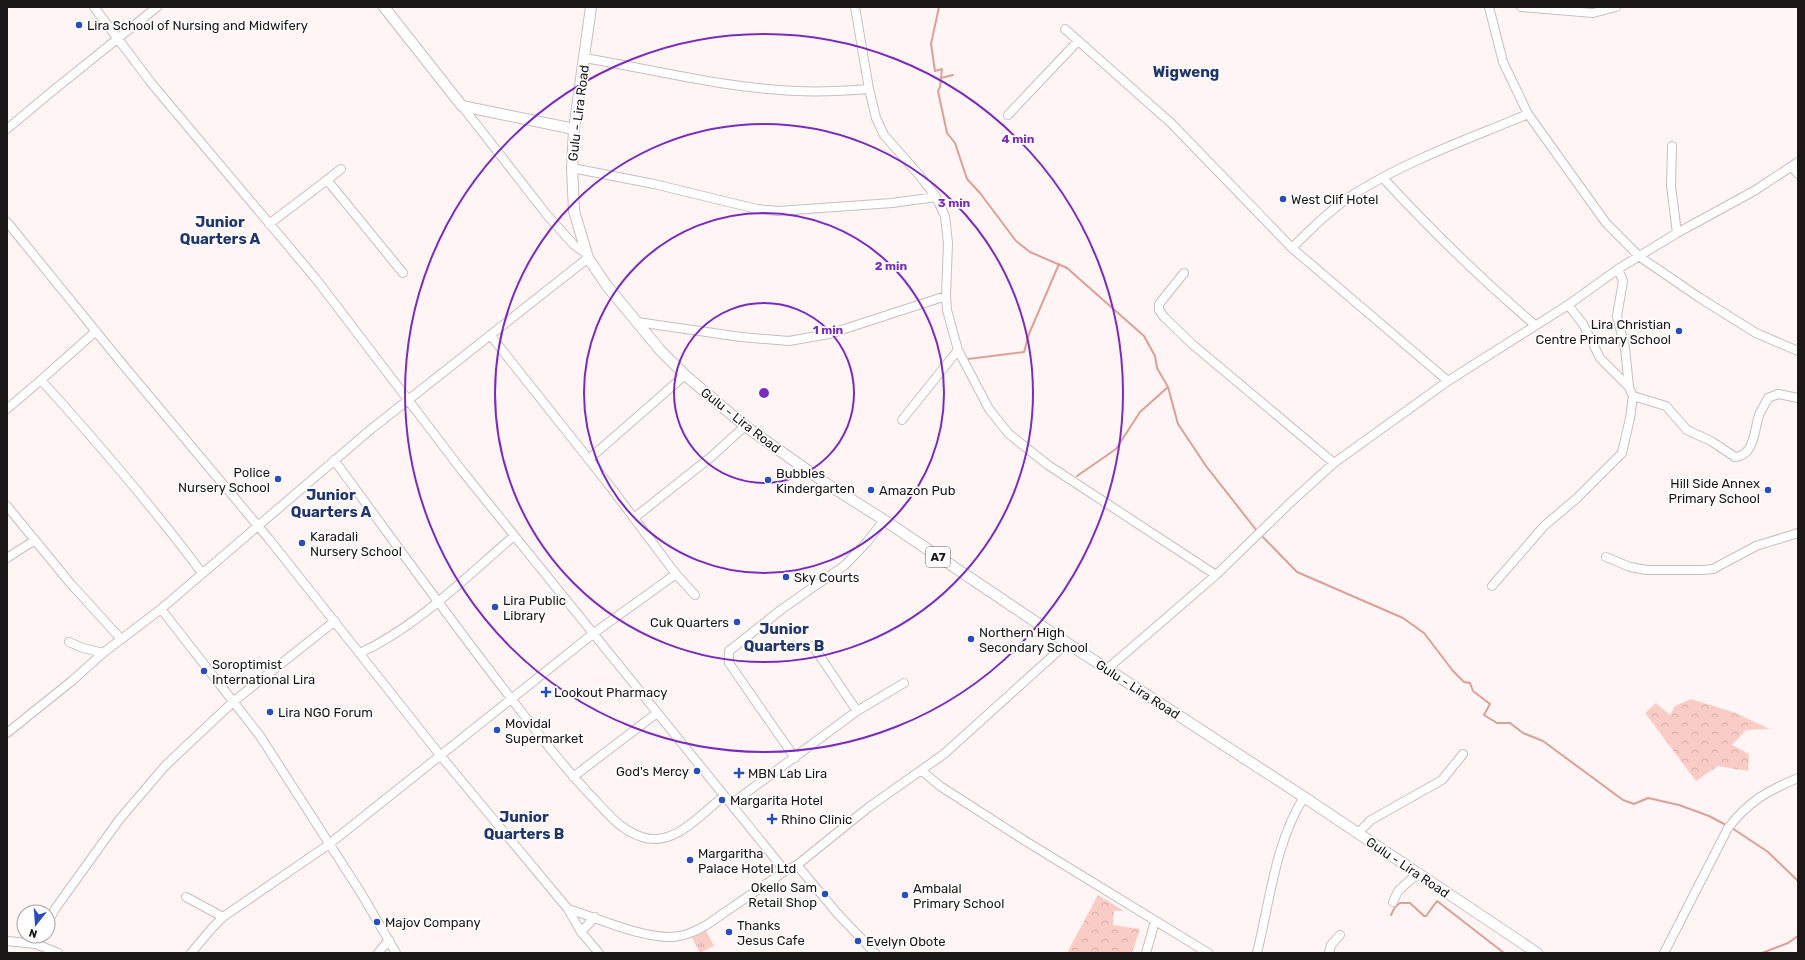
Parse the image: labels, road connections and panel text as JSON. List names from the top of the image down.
{
  "streets": {
    "main road": ["Gulu - Lira Road", "A7"]
  },
  "districts": [
    "Wigweng",
    "Junior Quarters A",
    "Junior Quarters A",
    "Junior Quarters B",
    "Junior Quarters B"
  ],
  "places": {
    "other": [
      "Lira School of Nursing and Midwifery",
      "West Clif Hotel",
      "Lira Christian Centre Primary School",
      "Police Nursery School",
      "Bubbles Kindergarten",
      "Amazon Pub",
      "Hill Side Annex Primary School",
      "Karadali Nursery School",
      "Sky Courts",
      "Lira Public Library",
      "Cuk Quarters",
      "Northern High Secondary School",
      "Soroptimist International Lira",
      "Lira NGO Forum",
      "Movidal Supermarket",
      "God's Mercy",
      "Margarita Hotel",
      "Margaritha Palace Hotel Ltd",
      "Okello Sam Retail Shop",
      "Ambalal Primary School",
      "Majov Company",
      "Thanks Jesus Cafe",
      "Evelyn Obote"
    ],
    "health": ["Lookout Pharmacy", "MBN Lab Lira", "Rhino Clinic"]
  },
  "north": "bottom",
  "rings": [
    "4 min",
    "3 min",
    "2 min",
    "1 min"
  ]
}
